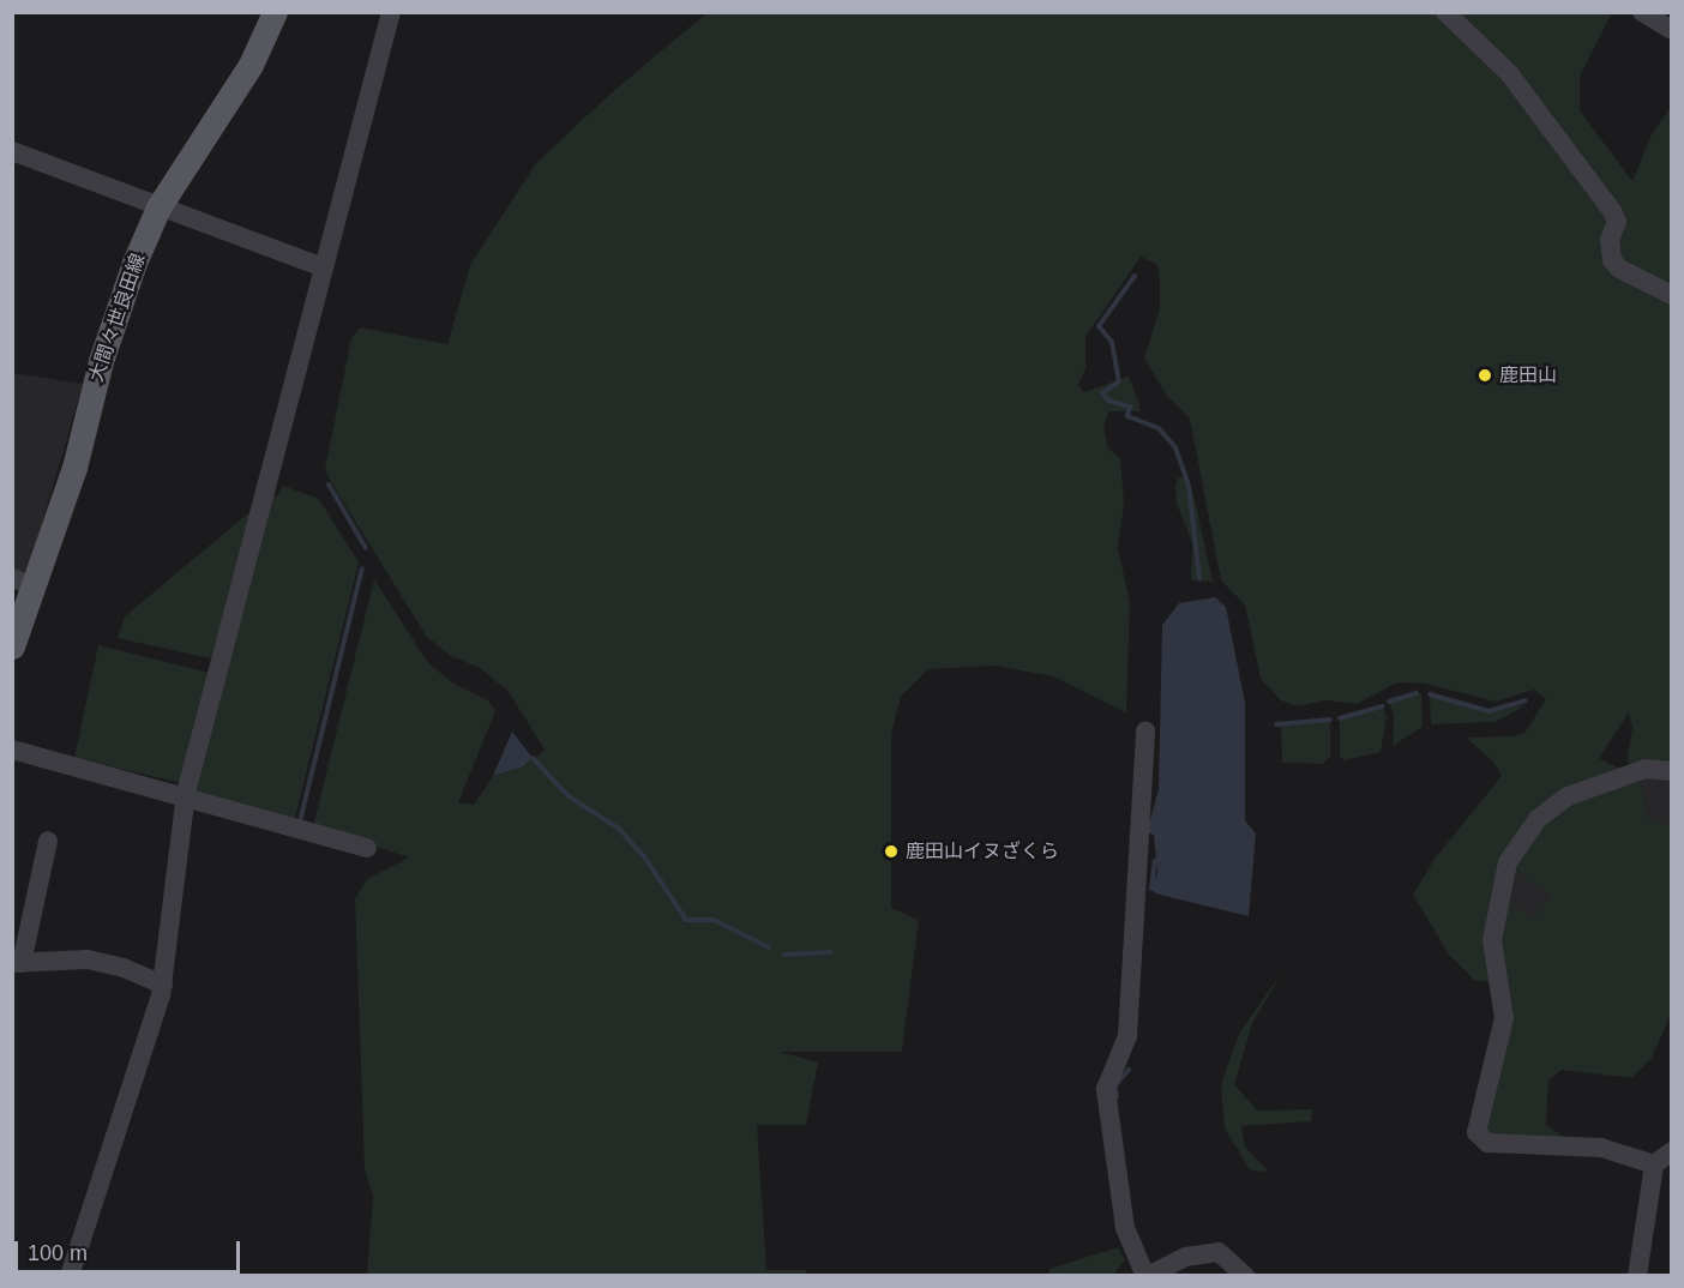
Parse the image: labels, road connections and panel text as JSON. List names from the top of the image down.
{
  "streets": {
    "main road": ["大間々世良田線"]
  },
  "places": ["鹿田山", "鹿田山イヌざくら"],
  "scale_bar": "100 m"
}
